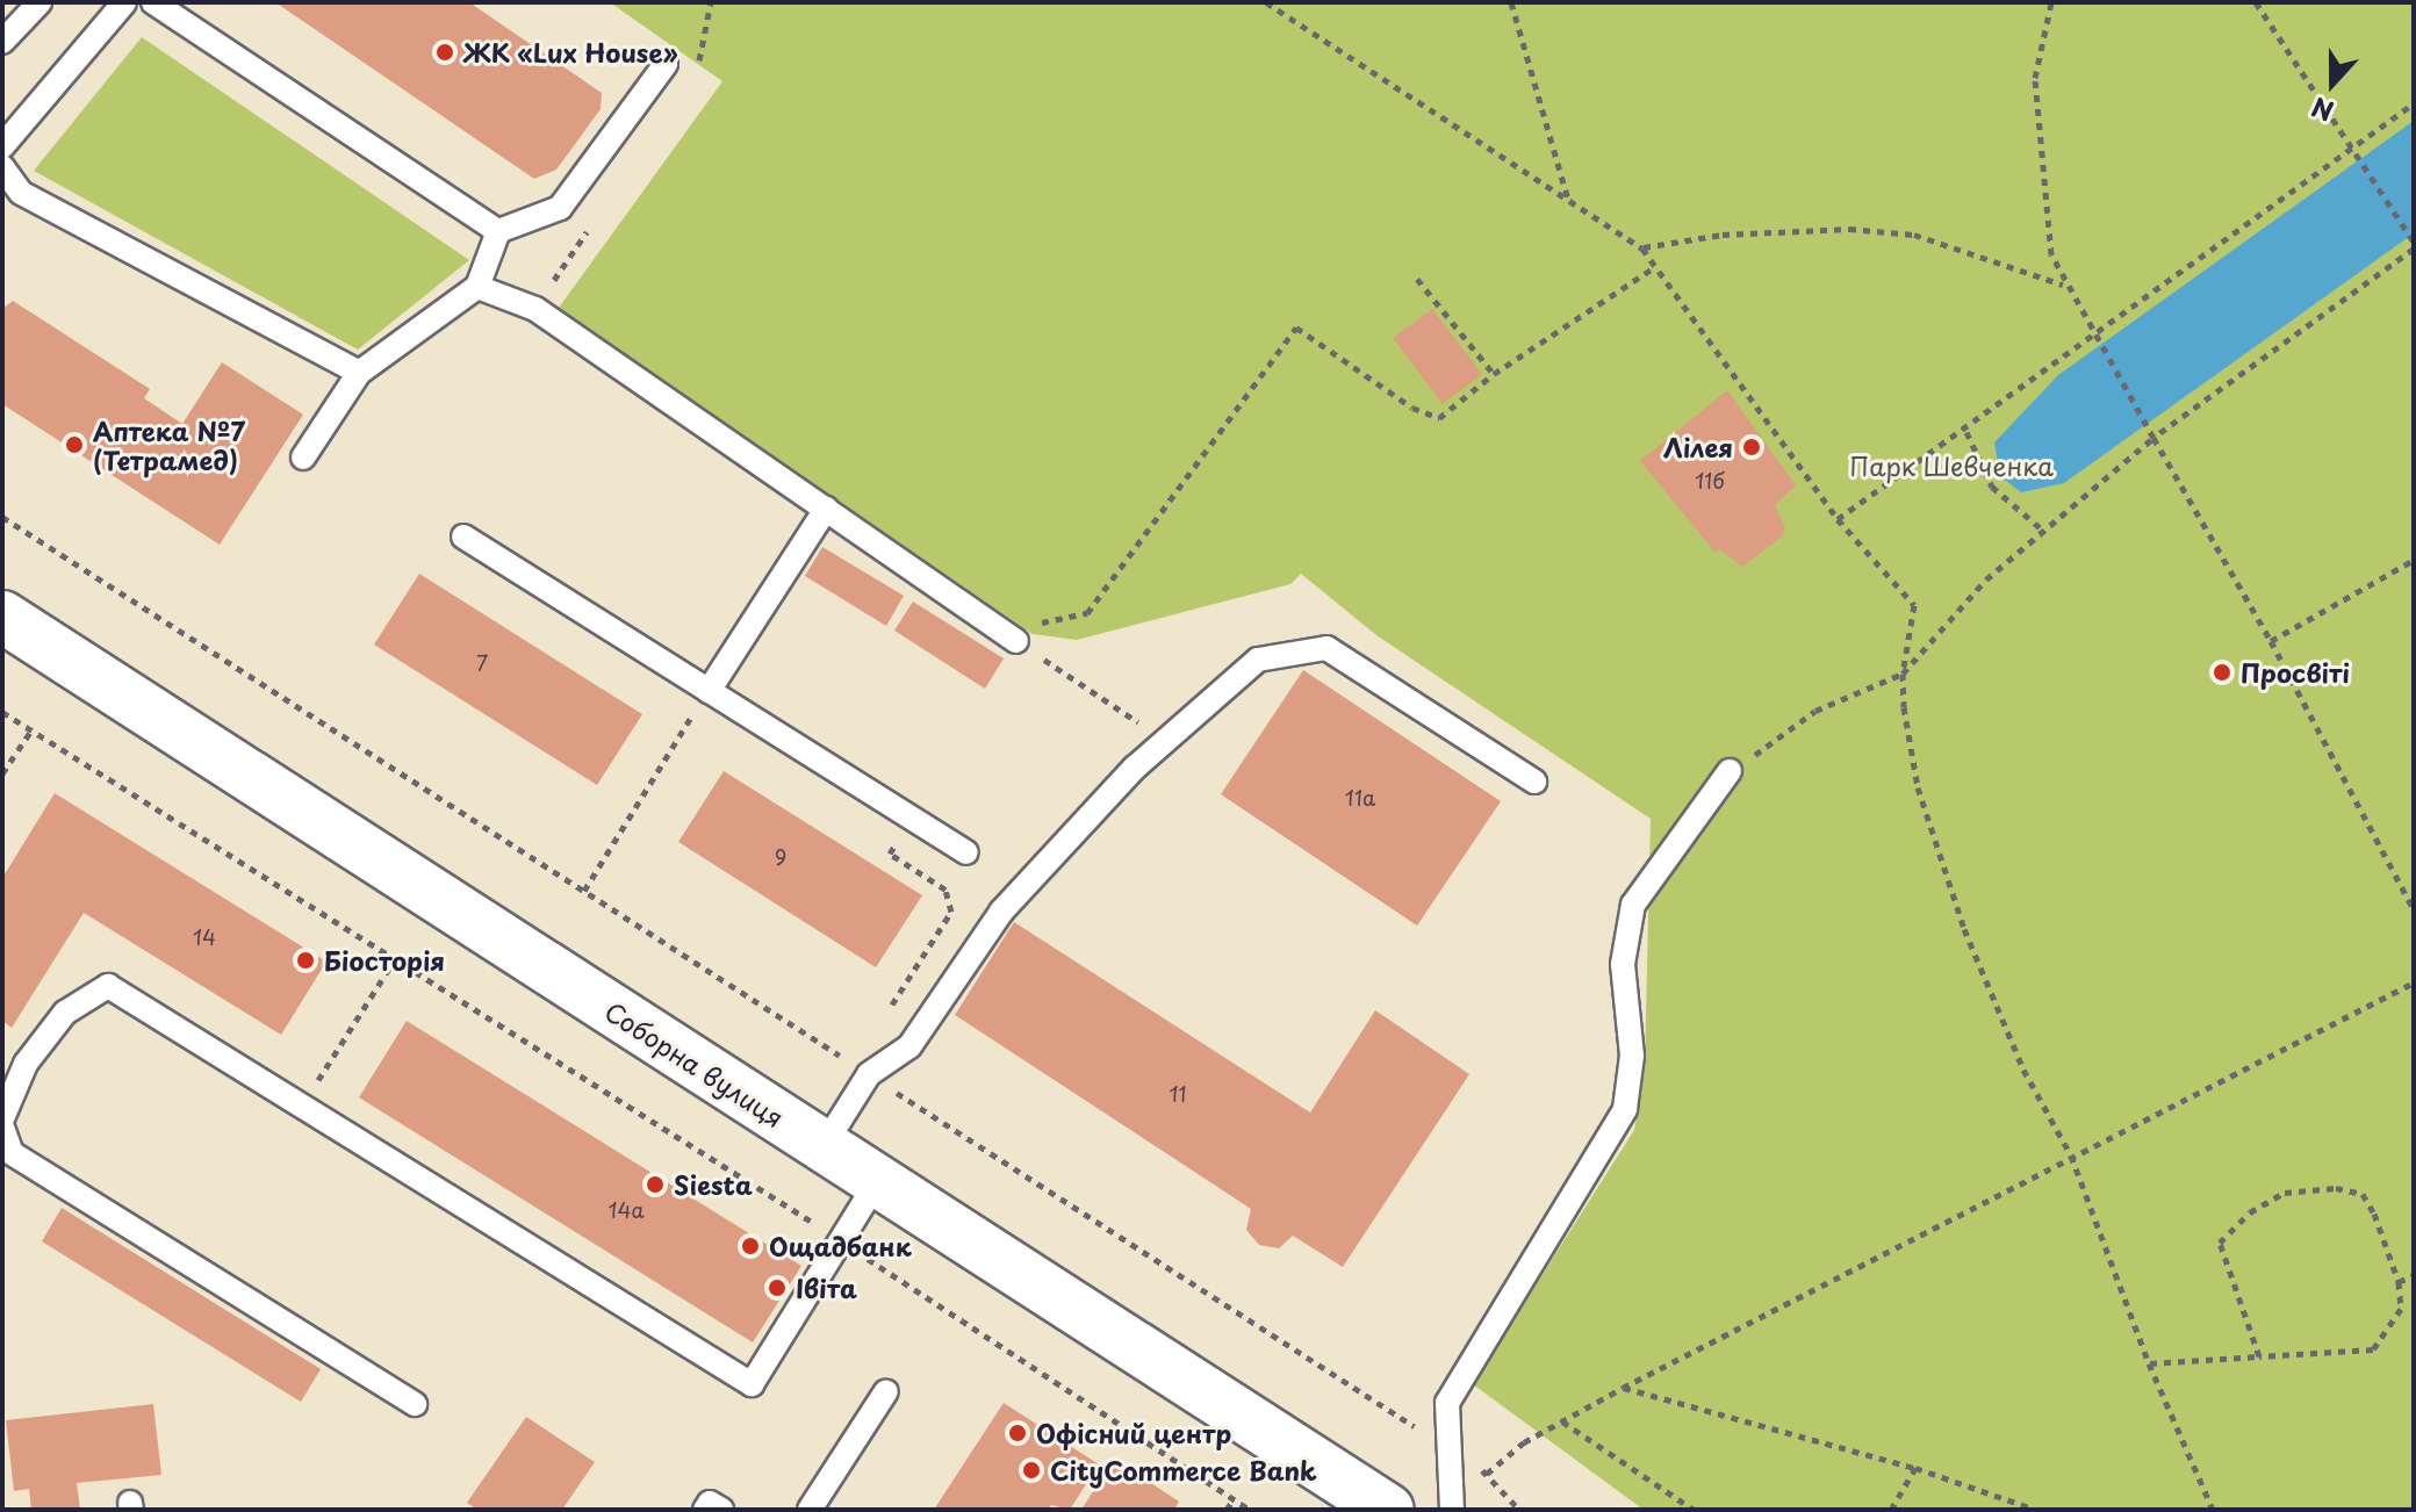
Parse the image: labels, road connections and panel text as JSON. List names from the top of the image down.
{
  "streets": {
    "main road": ["Соборна вулиця"]
  },
  "parks": ["Парк Шевченка"],
  "places": [
    "ЖК «Lux House»",
    "Аптека №7 (Тетрамед)",
    "Лілея",
    "Просвіті",
    "Біосторія",
    "Siesta",
    "Ощадбанк",
    "Івіта",
    "Офісний центр",
    "CityCommerce Bank"
  ],
  "house_numbers": [
    "11б",
    "7",
    "11а",
    "9",
    "14",
    "11",
    "14а"
  ],
  "north": "bottom"
}
